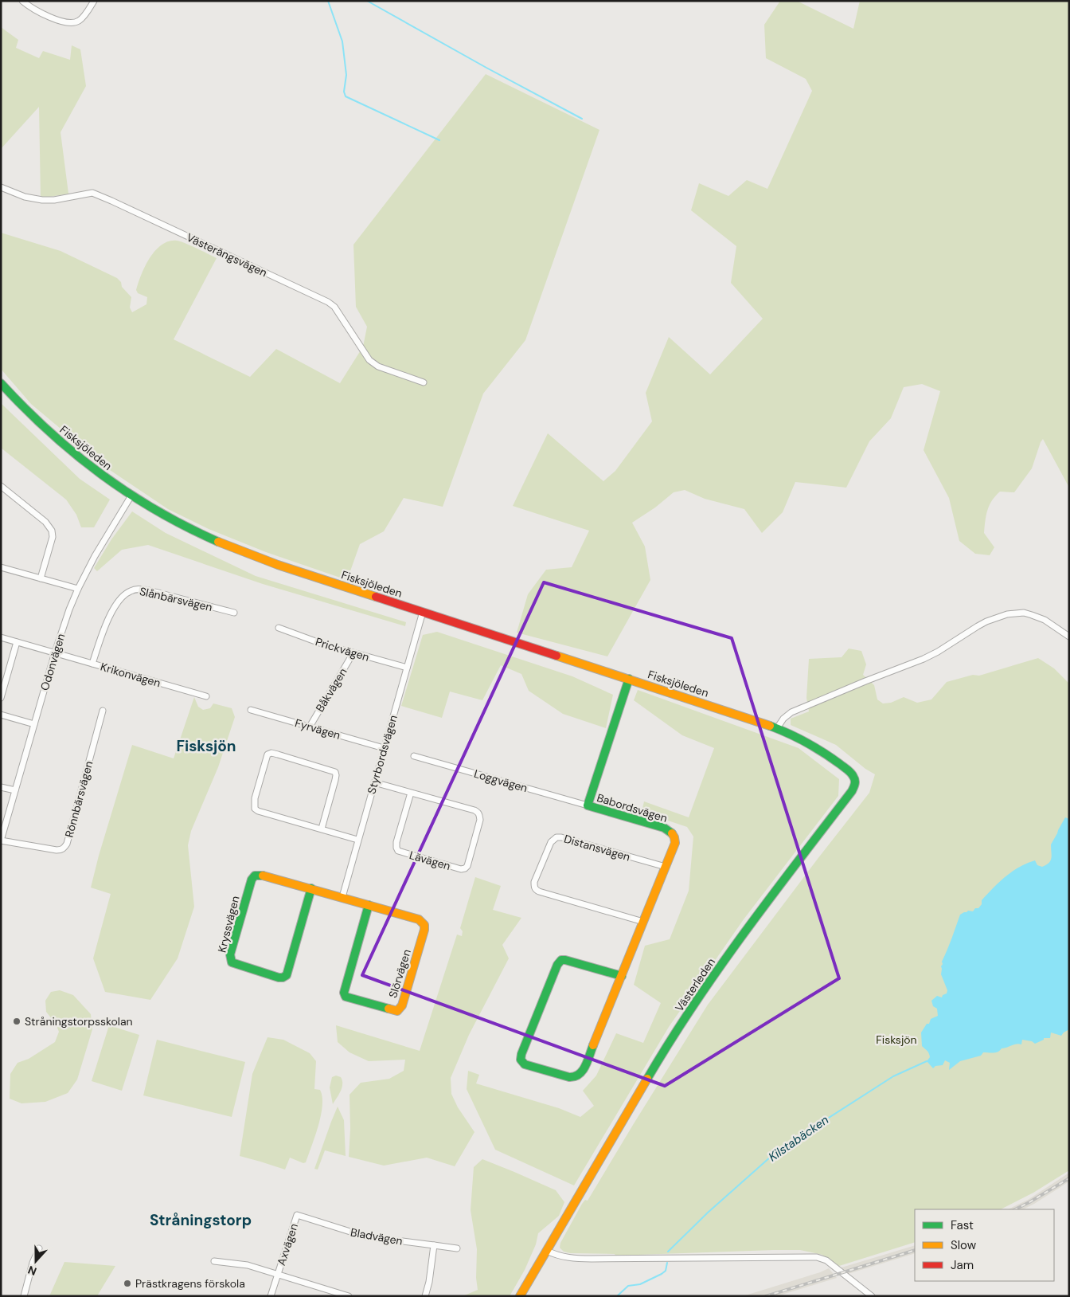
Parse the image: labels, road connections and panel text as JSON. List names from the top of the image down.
{
  "streets": {
    "street": [
      "Västerängsvägen",
      "Fisksjöleden",
      "Slånbärsvägen",
      "Prickvägen",
      "Odonvägen",
      "Krikonvägen",
      "Båkvägen",
      "Fyrvägen",
      "Styrbordsvägen",
      "Loggvägen",
      "Rönnbärsvägen",
      "Babordsvägen",
      "Distansvägen",
      "Lävägen",
      "Kryssvägen",
      "Slörvägen",
      "Västerleden",
      "Bladvägen",
      "Axvägen"
    ]
  },
  "crossings": [
    ["Fisksjöleden", "Odonvägen"],
    ["Fisksjöleden", "Styrbordsvägen"],
    ["Fisksjöleden", "Babordsvägen"],
    ["Fisksjöleden", "Västerleden"],
    ["Slånbärsvägen", "Krikonvägen"],
    ["Prickvägen", "Båkvägen"],
    ["Prickvägen", "Styrbordsvägen"],
    ["Odonvägen", "Krikonvägen"],
    ["Odonvägen", "Rönnbärsvägen"],
    ["Båkvägen", "Fyrvägen"],
    ["Fyrvägen", "Styrbordsvägen"],
    ["Styrbordsvägen", "Lävägen"],
    ["Styrbordsvägen", "Kryssvägen"],
    ["Styrbordsvägen", "Slörvägen"],
    ["Loggvägen", "Babordsvägen"],
    ["Babordsvägen", "Distansvägen"],
    ["Kryssvägen", "Slörvägen"],
    ["Bladvägen", "Axvägen"]
  ],
  "districts": ["Fisksjön", "Stråningstorp"],
  "water": ["Kilstabäcken"],
  "parks": ["Fisksjön"],
  "places": ["Stråningstorpsskolan", "Prästkragens förskola"],
  "legend": ["Fast", "Slow", "Jam"],
  "north": "bottom"
}
